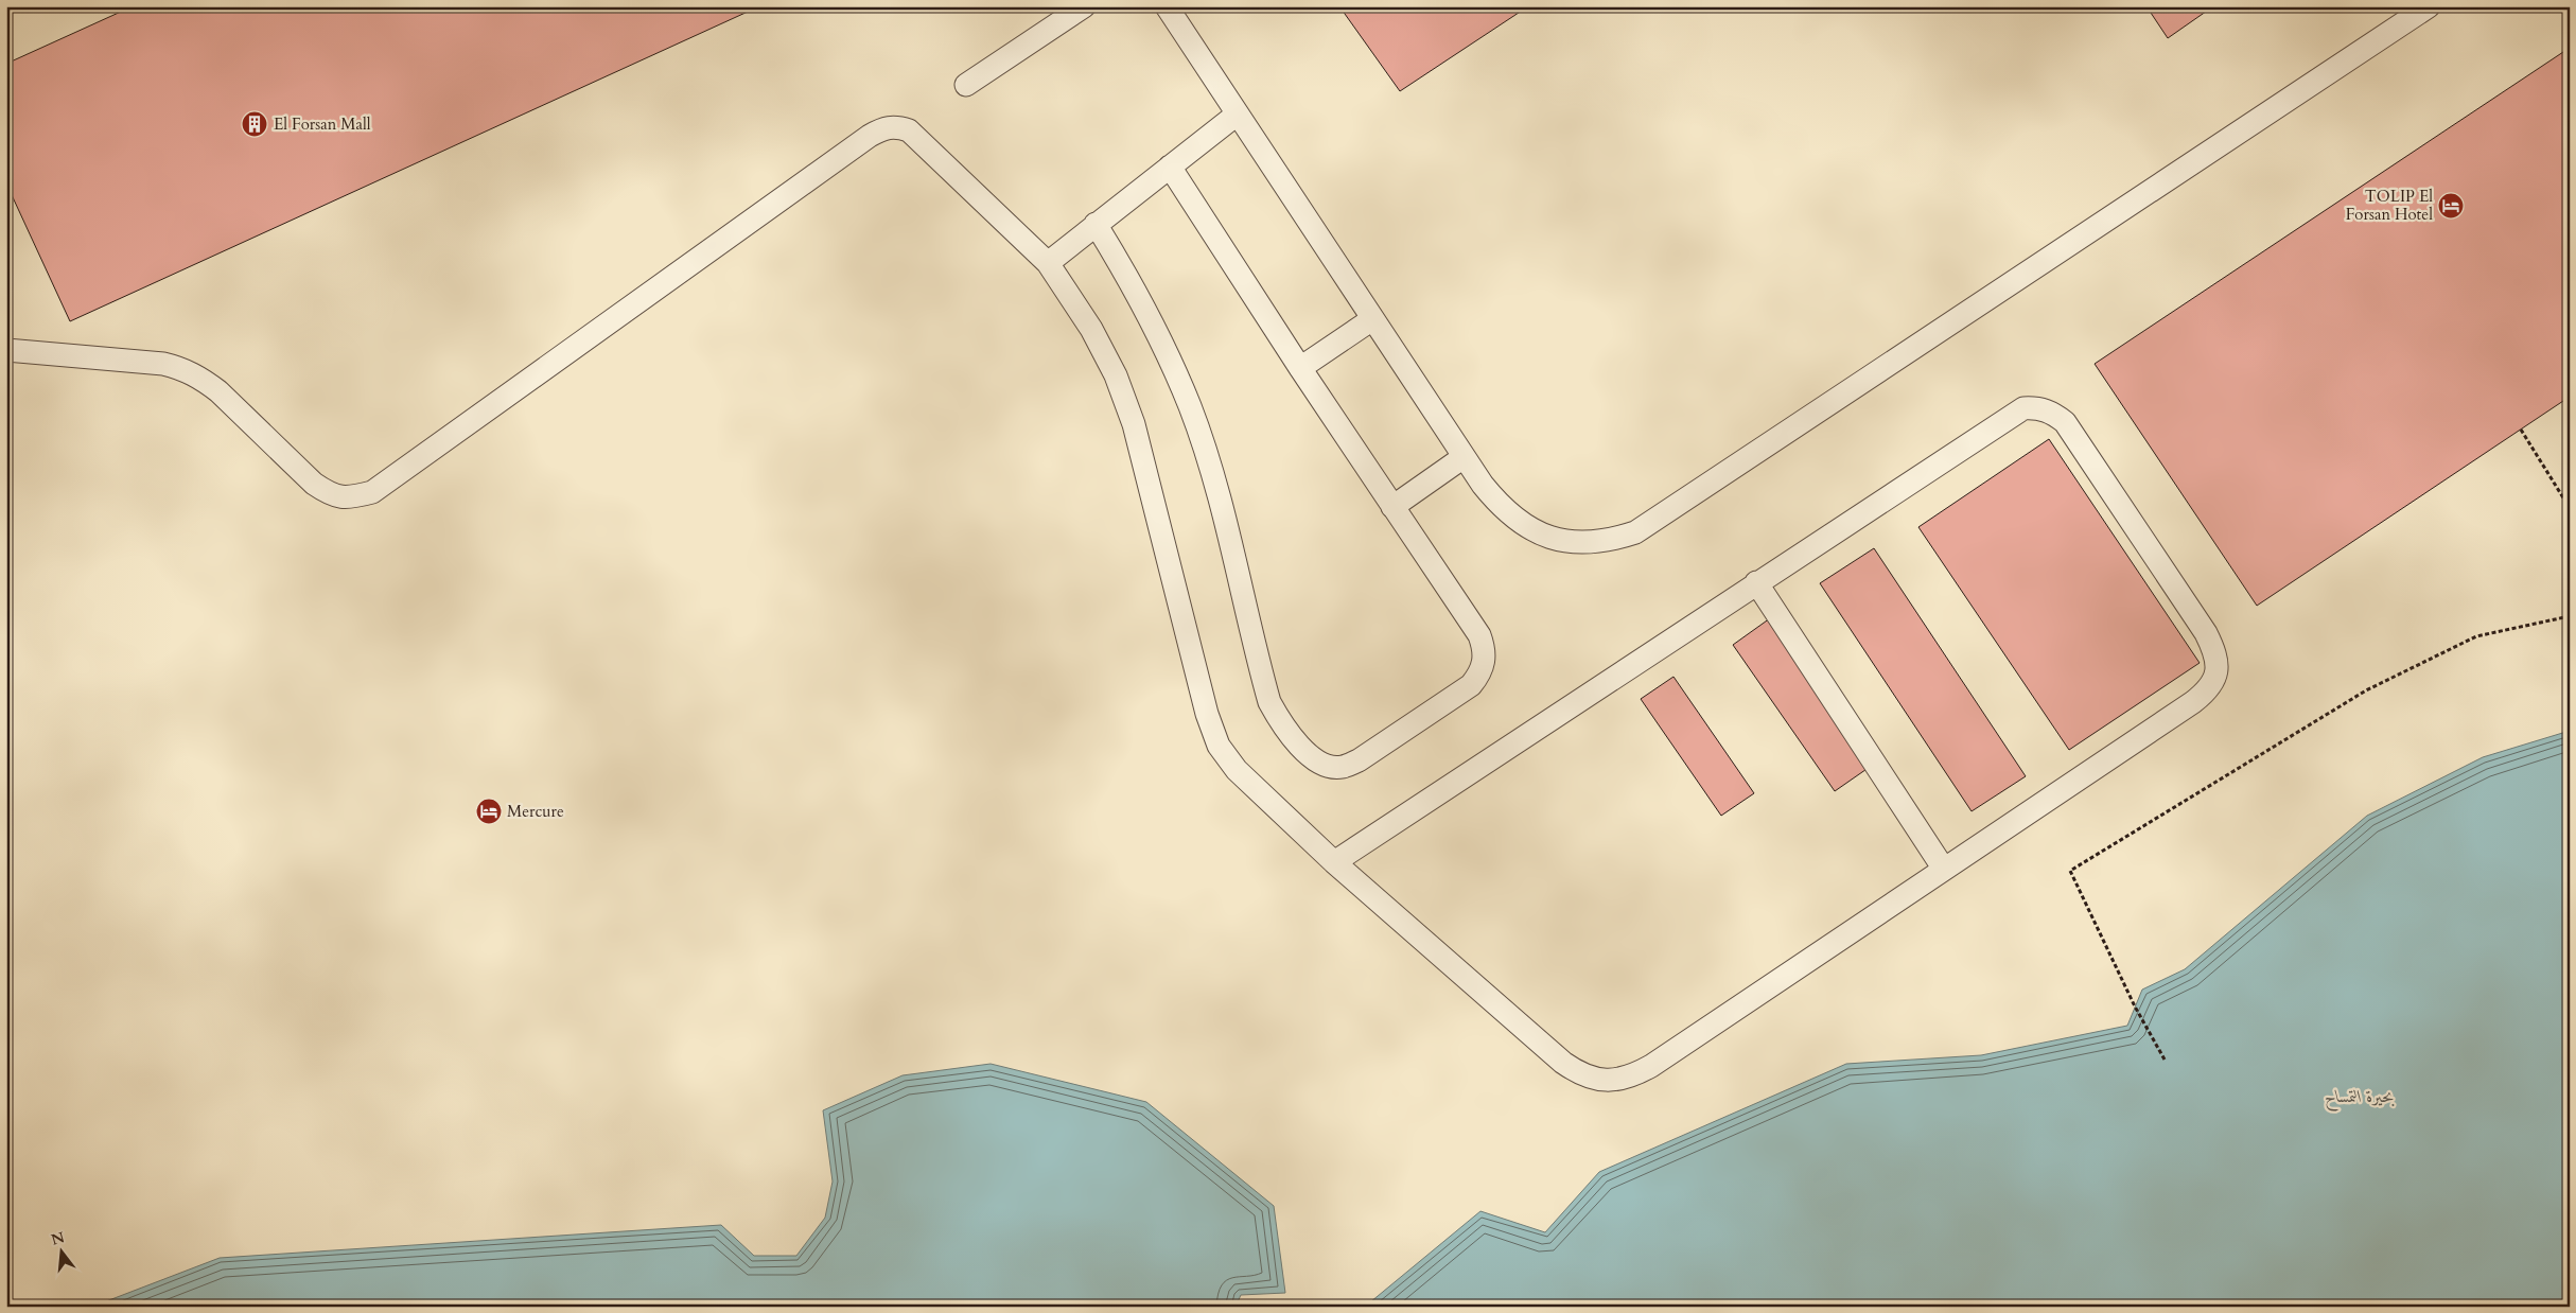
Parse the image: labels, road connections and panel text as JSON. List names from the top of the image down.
{
  "water": ["بحيرة التمساح"],
  "places": {
    "building": ["El Forsan Mall"],
    "hotel": ["TOLIP El Forsan Hotel", "Mercure"]
  },
  "north": "top"
}
